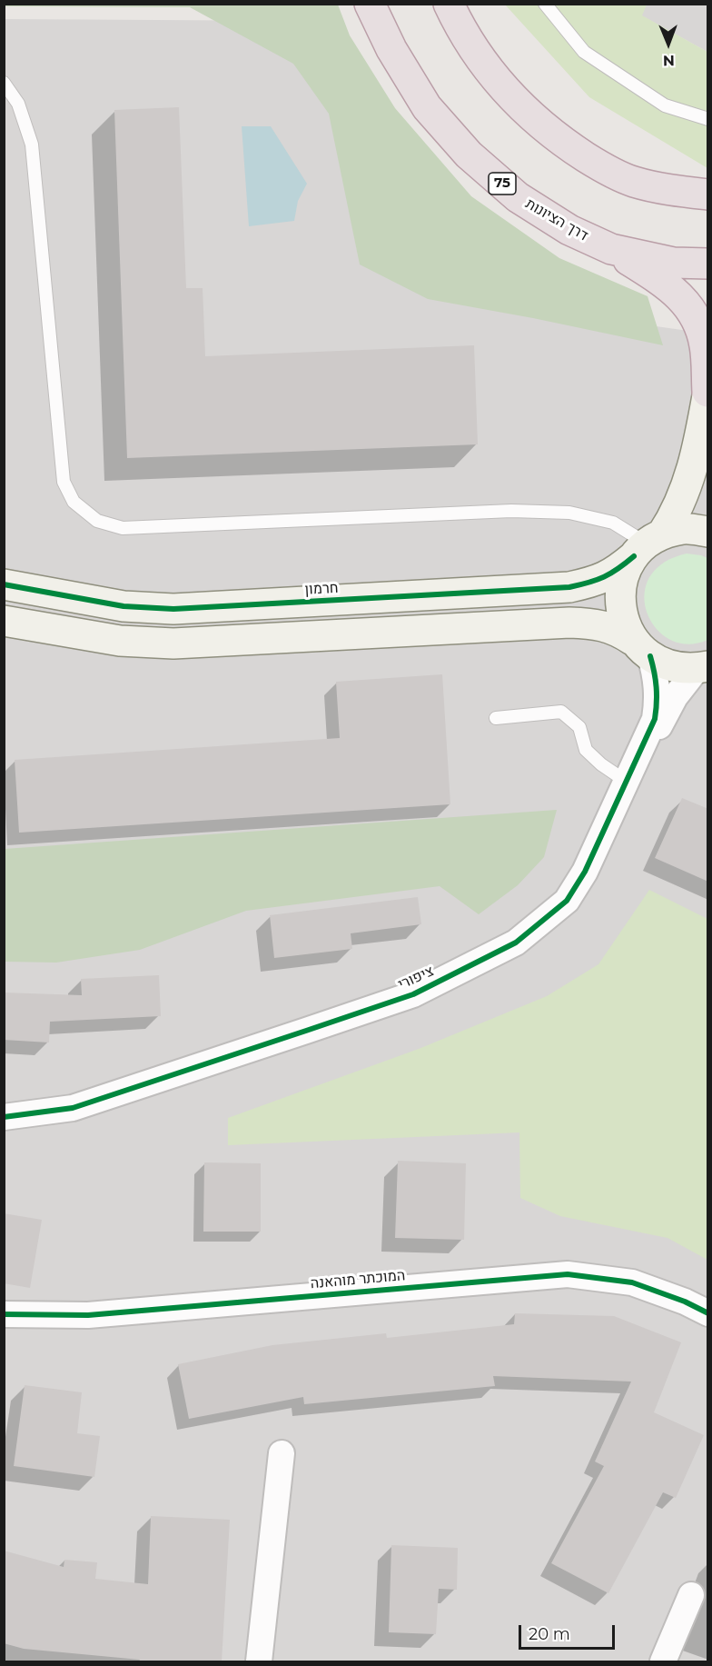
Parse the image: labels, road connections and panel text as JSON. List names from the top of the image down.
{
  "streets": {
    "highway": ["75", "דרך הציונות"],
    "street": ["חרמון", "ציפורי", "המוכתר מוהאנה"]
  },
  "scale_bar": "20 m",
  "north": "bottom"
}
